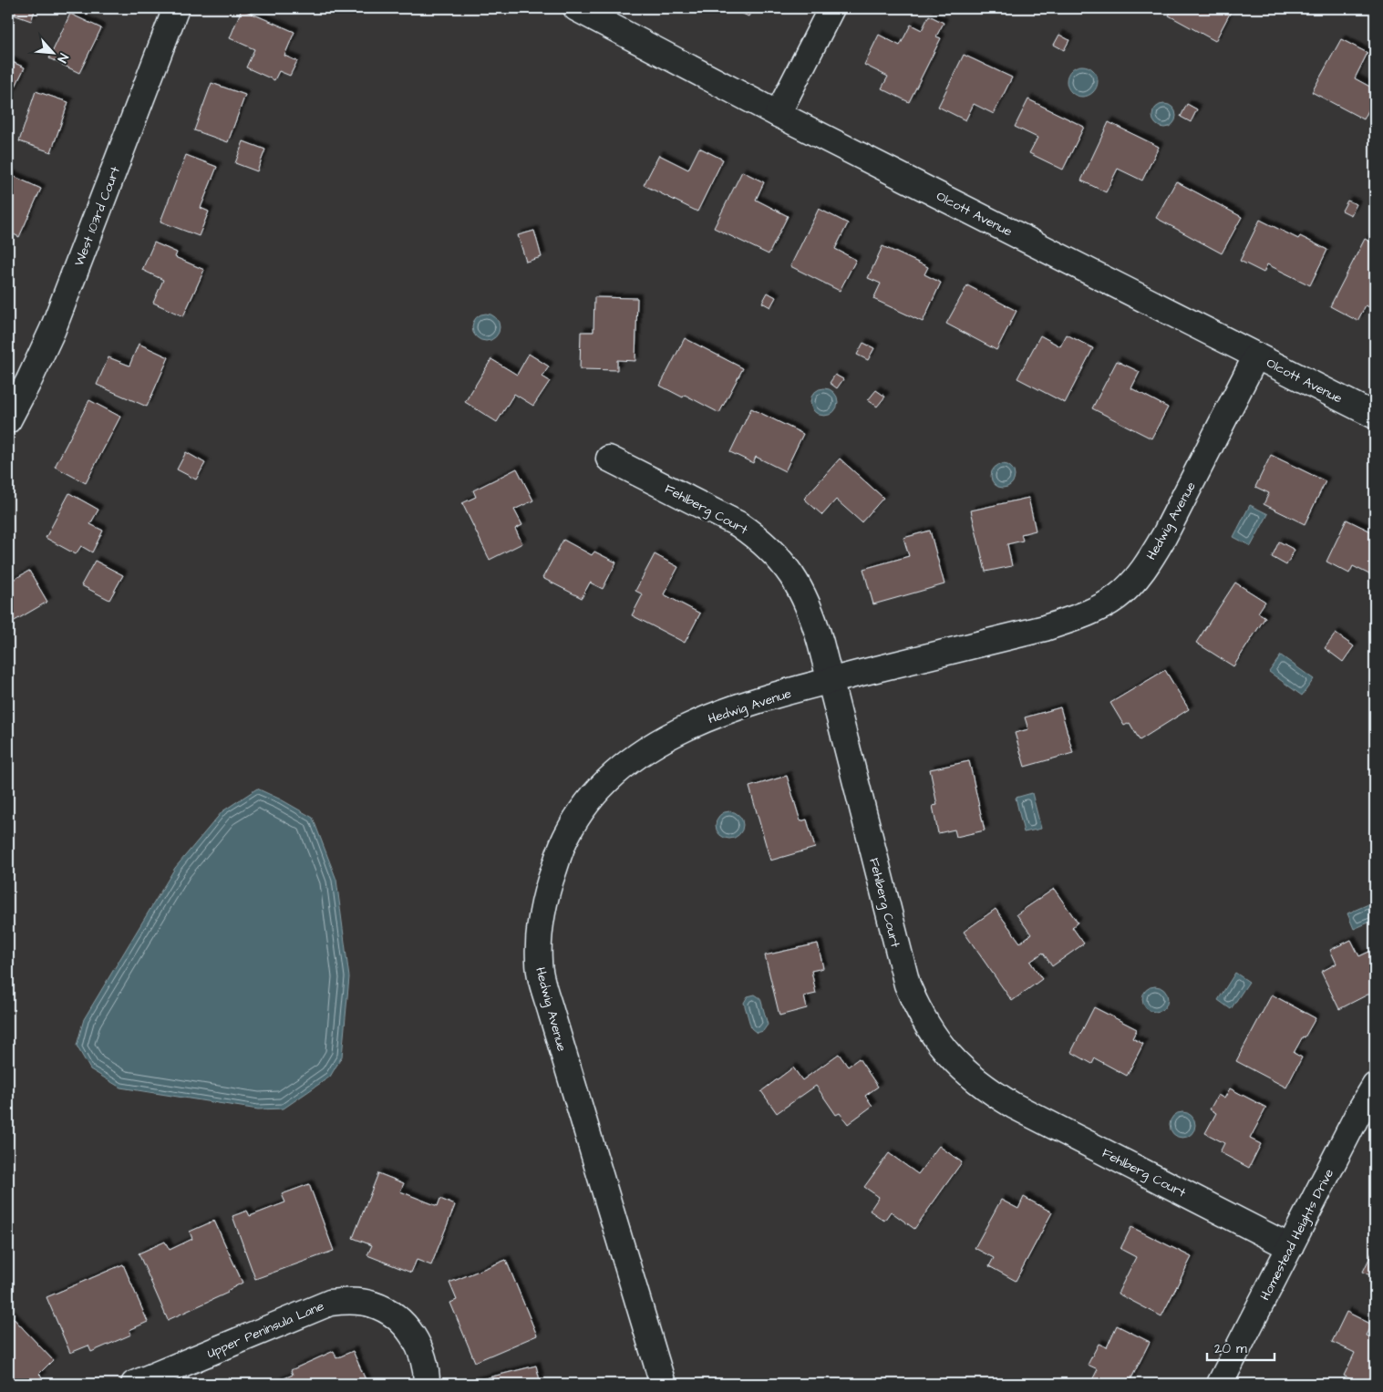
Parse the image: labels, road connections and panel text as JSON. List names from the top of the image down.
{
  "streets": {
    "street": [
      "Olcott Avenue",
      "West 103rd Court",
      "Fehlberg Court",
      "Hedwig Avenue",
      "Homestead Heights Drive",
      "Upper Peninsula Lane"
    ]
  },
  "crossings": [
    ["Olcott Avenue", "Hedwig Avenue"],
    ["Fehlberg Court", "Hedwig Avenue"],
    ["Fehlberg Court", "Homestead Heights Drive"]
  ],
  "scale_bar": "20 m",
  "north": "bottom right"
}
